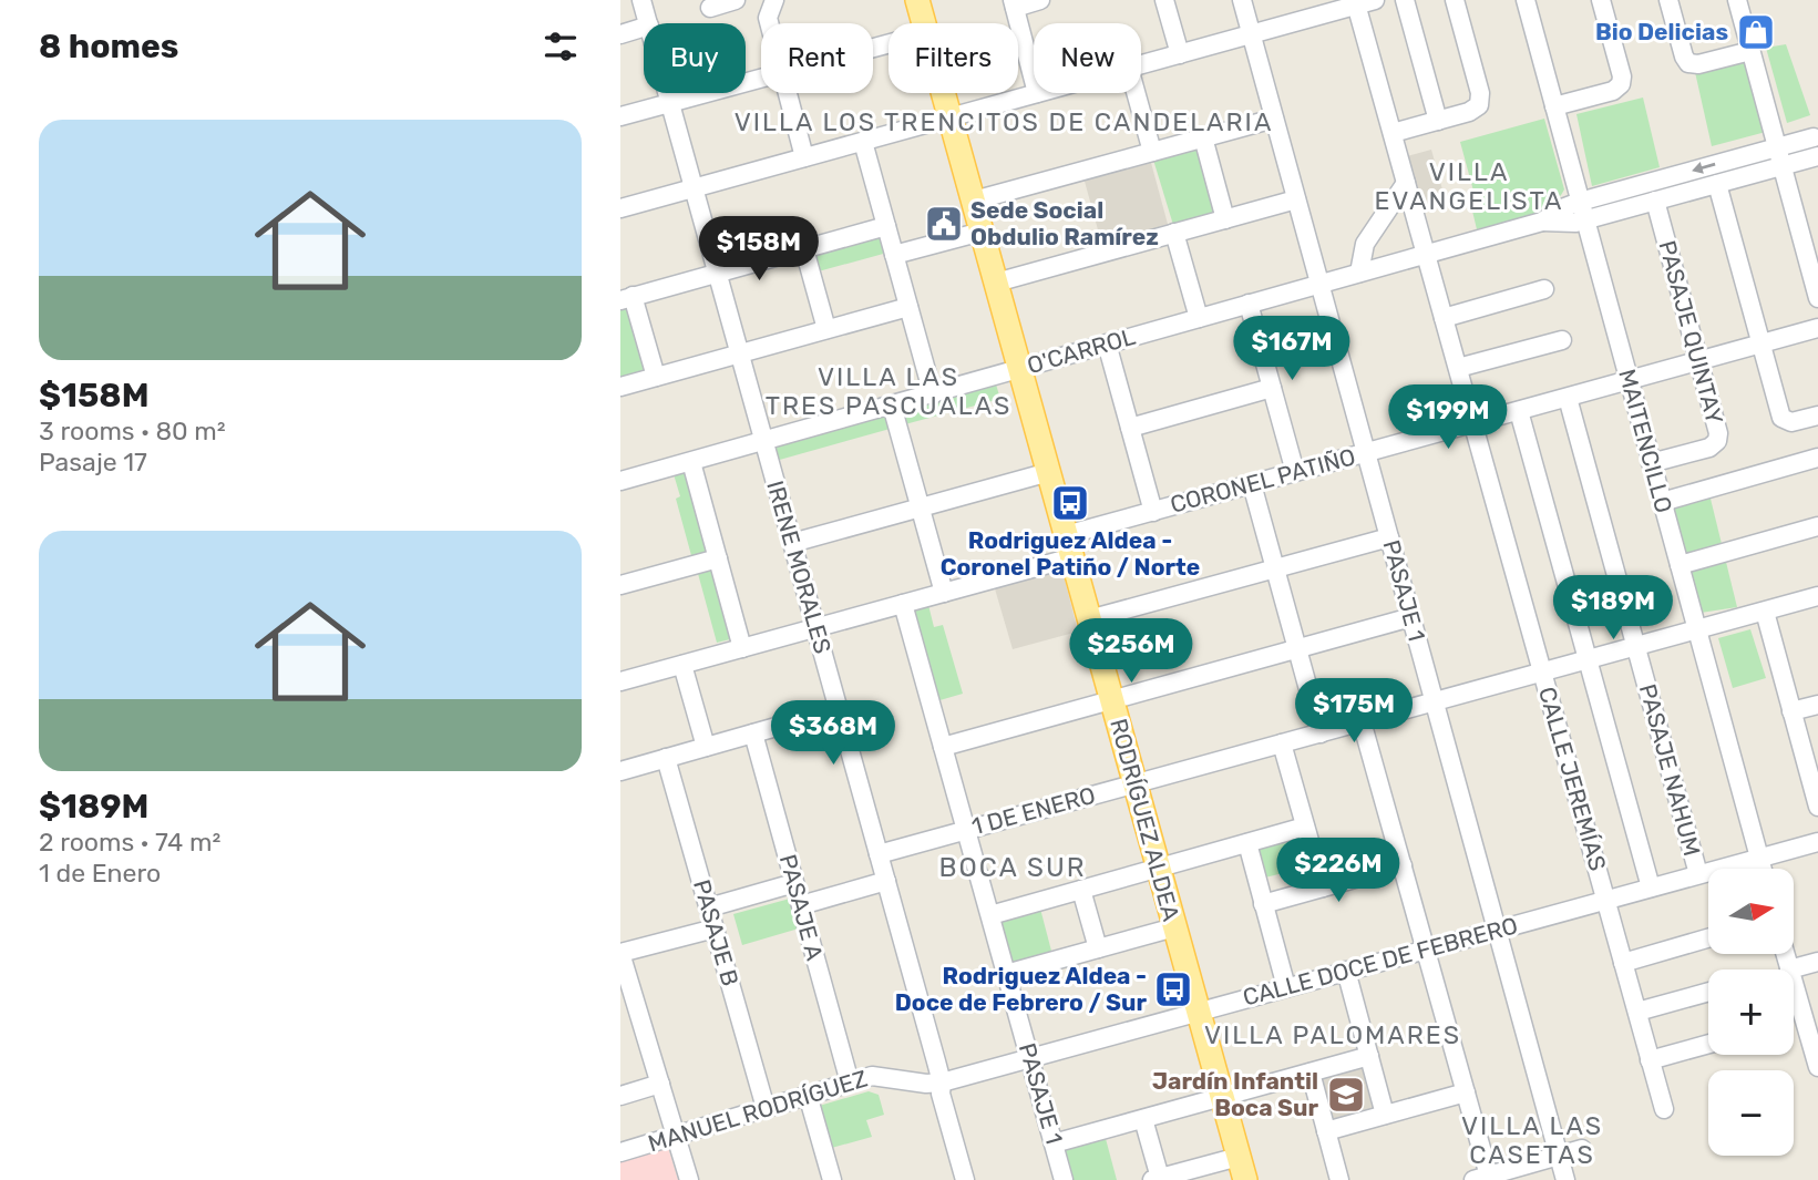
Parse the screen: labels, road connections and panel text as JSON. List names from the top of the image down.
{
  "streets": {
    "main road": ["RODRÍGUEZ ALDEA"],
    "street": [
      "PASAJE QUINTAY",
      "O'CARROL",
      "MAITENCILLO",
      "CORONEL PATIÑO",
      "IRENE MORALES",
      "PASAJE 1",
      "PASAJE NAHUM",
      "CALLE JEREMÍAS",
      "1 DE ENERO",
      "PASAJE A",
      "PASAJE B",
      "CALLE DOCE DE FEBRERO",
      "MANUEL RODRÍGUEZ"
    ]
  },
  "crossings": [
    ["PASAJE QUINTAY", "O'CARROL"],
    ["PASAJE QUINTAY", "MAITENCILLO"],
    ["PASAJE QUINTAY", "CORONEL PATIÑO"],
    ["O'CARROL", "MAITENCILLO"],
    ["O'CARROL", "IRENE MORALES"],
    ["O'CARROL", "PASAJE 1"],
    ["O'CARROL", "CALLE JEREMÍAS"],
    ["O'CARROL", "RODRÍGUEZ ALDEA"],
    ["MAITENCILLO", "CORONEL PATIÑO"],
    ["MAITENCILLO", "1 DE ENERO"],
    ["MAITENCILLO", "CALLE DOCE DE FEBRERO"],
    ["CORONEL PATIÑO", "IRENE MORALES"],
    ["CORONEL PATIÑO", "PASAJE 1"],
    ["CORONEL PATIÑO", "PASAJE NAHUM"],
    ["CORONEL PATIÑO", "CALLE JEREMÍAS"],
    ["CORONEL PATIÑO", "RODRÍGUEZ ALDEA"],
    ["IRENE MORALES", "1 DE ENERO"],
    ["IRENE MORALES", "CALLE DOCE DE FEBRERO"],
    ["IRENE MORALES", "MANUEL RODRÍGUEZ"],
    ["PASAJE 1", "1 DE ENERO"],
    ["PASAJE 1", "CALLE DOCE DE FEBRERO"],
    ["PASAJE NAHUM", "1 DE ENERO"],
    ["PASAJE NAHUM", "CALLE DOCE DE FEBRERO"],
    ["CALLE JEREMÍAS", "1 DE ENERO"],
    ["CALLE JEREMÍAS", "CALLE DOCE DE FEBRERO"],
    ["1 DE ENERO", "RODRÍGUEZ ALDEA"],
    ["RODRÍGUEZ ALDEA", "CALLE DOCE DE FEBRERO"],
    ["PASAJE A", "MANUEL RODRÍGUEZ"],
    ["PASAJE B", "MANUEL RODRÍGUEZ"],
    ["CALLE DOCE DE FEBRERO", "MANUEL RODRÍGUEZ"]
  ],
  "districts": [
    "VILLA LOS TRENCITOS DE CANDELARIA",
    "VILLA EVANGELISTA",
    "VILLA LAS TRES PASCUALAS",
    "BOCA SUR",
    "VILLA PALOMARES",
    "VILLA LAS CASETAS"
  ],
  "places": {
    "shop": ["Bio Delicias"],
    "public building": ["Sede Social Obdulio Ramírez"],
    "bus stop": ["Rodriguez Aldea - Coronel Patiño / Norte", "Rodriguez Aldea - Doce de Febrero / Sur"],
    "school or university": ["Jardín Infantil Boca Sur"]
  },
  "north": "right",
  "page": {
    "heading": "8 homes",
    "chip": [
      "Buy",
      "Rent",
      "Filters",
      "New"
    ],
    "list": [
      {
        "name": "$158M",
        "note": "3 rooms · 80 m² · Pasaje 17"
      },
      {
        "name": "$189M",
        "note": "2 rooms · 74 m² · 1 de Enero"
      }
    ],
    "price": [
      "$158M",
      "$167M",
      "$199M",
      "$189M",
      "$256M",
      "$175M",
      "$368M",
      "$226M"
    ],
    "map_buttons": ["+", "−"]
  }
}
